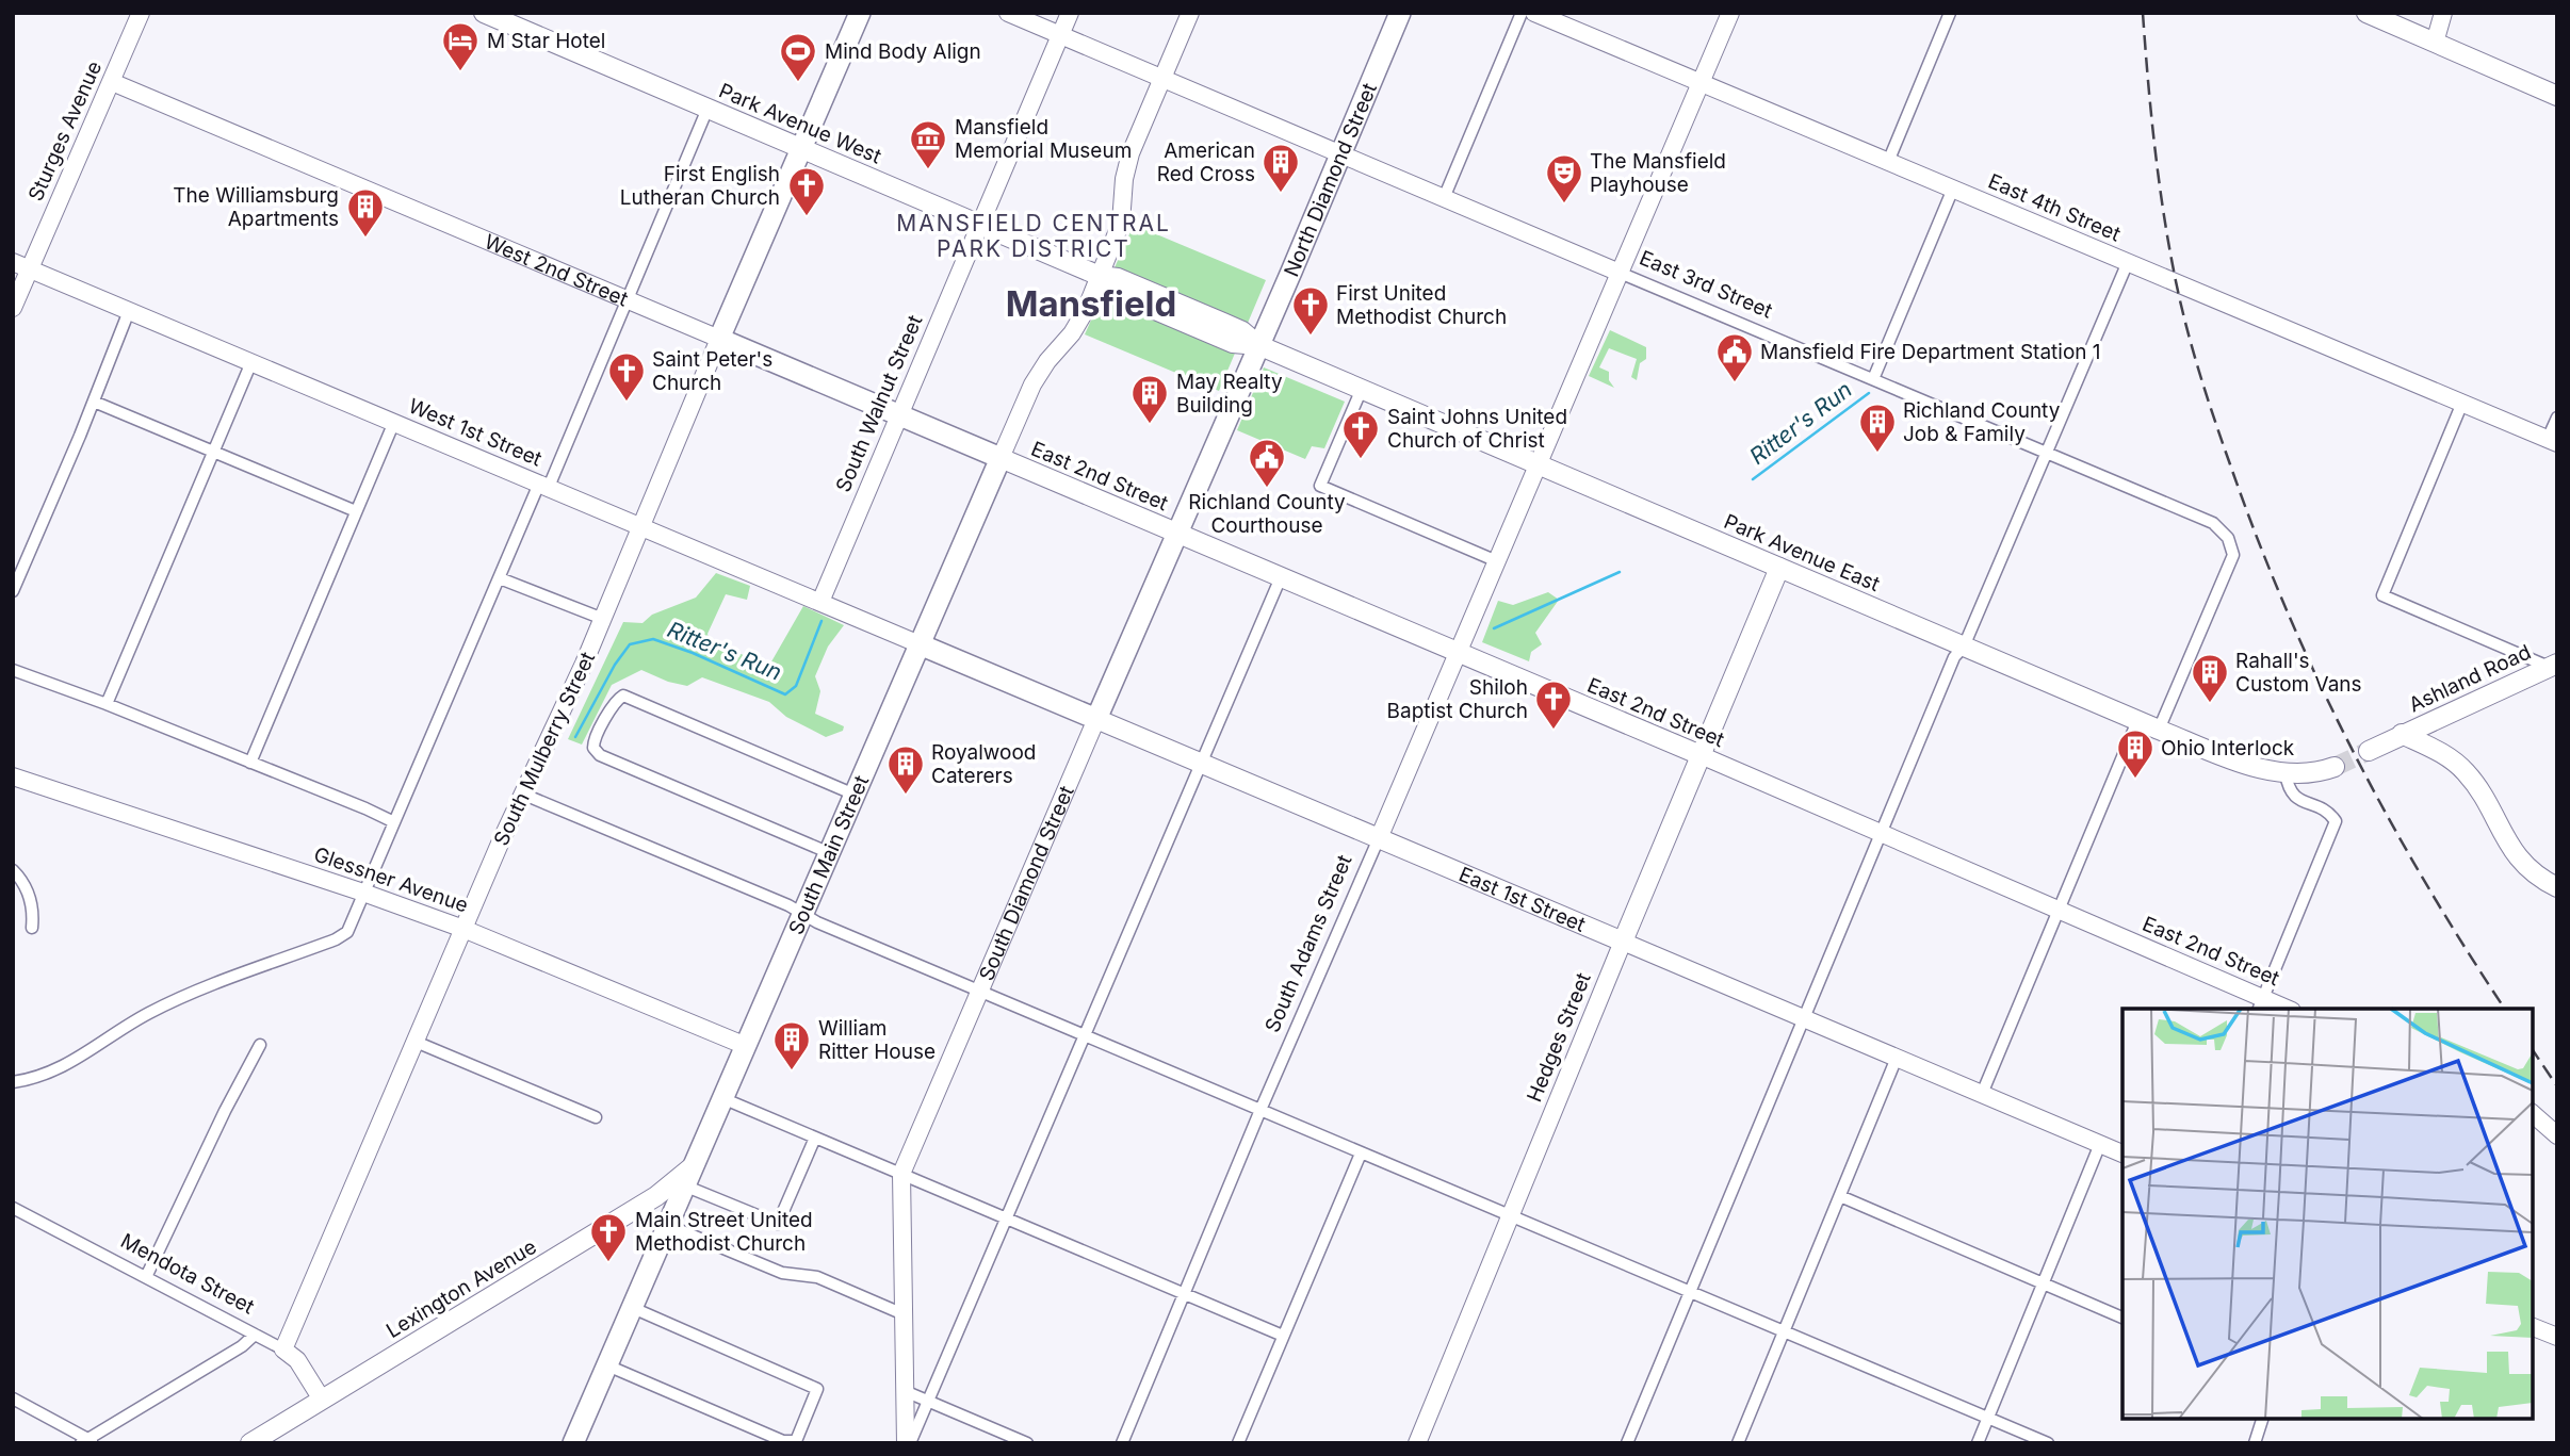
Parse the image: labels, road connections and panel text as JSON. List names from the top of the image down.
{
  "streets": {
    "highway": [
      "North Diamond Street",
      "West 2nd Street",
      "South Mulberry Street",
      "South Main Street",
      "South Diamond Street",
      "East 1st Street"
    ],
    "main road": [
      "Park Avenue West",
      "East 2nd Street",
      "Park Avenue East",
      "Ashland Road",
      "Hedges Street",
      "Lexington Avenue"
    ],
    "street": [
      "Sturges Avenue",
      "East 4th Street",
      "East 3rd Street",
      "South Walnut Street",
      "West 1st Street",
      "Glessner Avenue",
      "South Adams Street",
      "Mendota Street"
    ]
  },
  "crossings": [
    ["Park Avenue West", "South Walnut Street"],
    ["Park Avenue West", "Park Avenue East"],
    ["Park Avenue West", "South Mulberry Street"],
    ["Park Avenue West", "South Main Street"],
    ["Sturges Avenue", "West 2nd Street"],
    ["Sturges Avenue", "West 1st Street"],
    ["North Diamond Street", "East 3rd Street"],
    ["North Diamond Street", "Park Avenue East"],
    ["North Diamond Street", "South Diamond Street"],
    ["East 4th Street", "South Adams Street"],
    ["West 2nd Street", "South Walnut Street"],
    ["West 2nd Street", "East 2nd Street"],
    ["West 2nd Street", "South Mulberry Street"],
    ["West 2nd Street", "South Main Street"],
    ["East 3rd Street", "South Walnut Street"],
    ["East 3rd Street", "Park Avenue East"],
    ["East 3rd Street", "South Main Street"],
    ["East 3rd Street", "South Adams Street"],
    ["South Walnut Street", "West 1st Street"],
    ["West 1st Street", "South Mulberry Street"],
    ["West 1st Street", "South Main Street"],
    ["West 1st Street", "East 1st Street"],
    ["East 2nd Street", "South Main Street"],
    ["East 2nd Street", "South Diamond Street"],
    ["East 2nd Street", "South Adams Street"],
    ["East 2nd Street", "Hedges Street"],
    ["Park Avenue East", "South Main Street"],
    ["Park Avenue East", "South Diamond Street"],
    ["Park Avenue East", "South Adams Street"],
    ["Park Avenue East", "Hedges Street"],
    ["South Mulberry Street", "Glessner Avenue"],
    ["South Mulberry Street", "Mendota Street"],
    ["South Main Street", "Glessner Avenue"],
    ["South Main Street", "East 1st Street"],
    ["South Main Street", "Lexington Avenue"],
    ["South Diamond Street", "East 1st Street"],
    ["East 1st Street", "South Adams Street"],
    ["East 1st Street", "Hedges Street"],
    ["Mendota Street", "Lexington Avenue"]
  ],
  "districts": ["MANSFIELD CENTRAL PARK DISTRICT", "Mansfield"],
  "water": ["Ritter's Run"],
  "places": {
    "hotel": ["M Star Hotel"],
    "sports": ["Mind Body Align"],
    "museum": ["Mansfield Memorial Museum"],
    "building": [
      "American Red Cross",
      "The Williamsburg Apartments",
      "May Realty Building",
      "Richland County Job & Family",
      "Rahall's Custom Vans",
      "Ohio Interlock",
      "Royalwood Caterers",
      "William Ritter House"
    ],
    "theatre": ["The Mansfield Playhouse"],
    "church": [
      "First English Lutheran Church",
      "First United Methodist Church",
      "Saint Peter's Church",
      "Saint Johns United Church of Christ",
      "Shiloh Baptist Church",
      "Main Street United Methodist Church"
    ],
    "public building": ["Mansfield Fire Department Station 1", "Richland County Courthouse"]
  }
}
